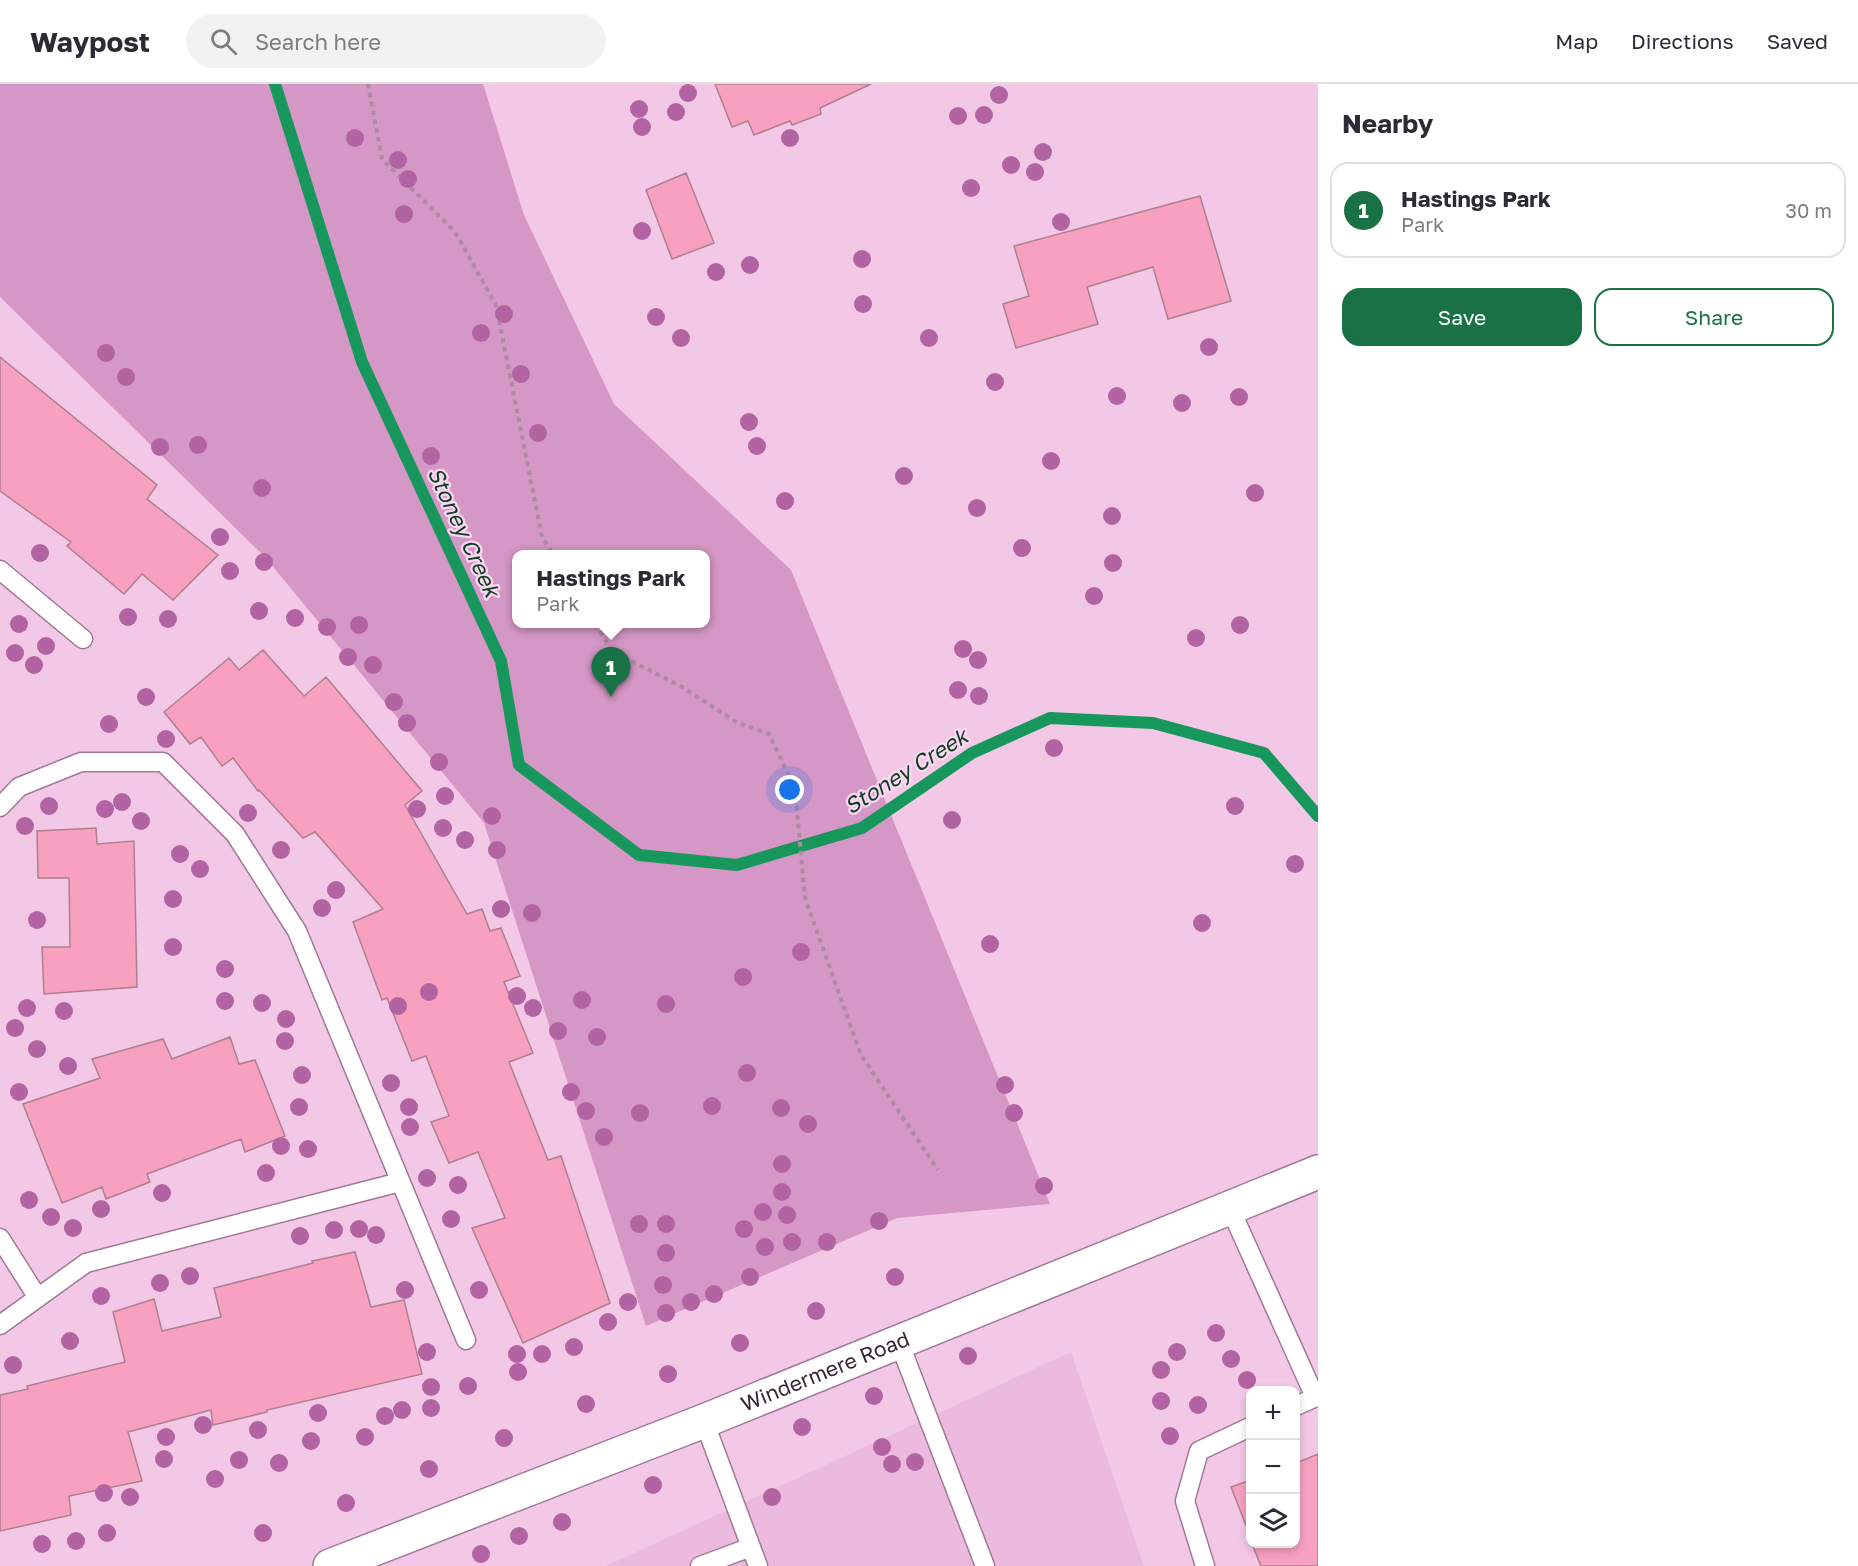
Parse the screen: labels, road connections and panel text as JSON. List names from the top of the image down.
{
  "streets": {
    "main road": ["Windermere Road"]
  },
  "water": ["Stoney Creek"],
  "page": {
    "header": "Waypost",
    "search": "Search here",
    "nav": ["Map", "Directions", "Saved"],
    "heading": "Nearby",
    "list": [
      {
        "mark": "1",
        "name": "Hastings Park",
        "note": "Park",
        "value": "30 m"
      }
    ],
    "buttons": ["Save", "Share"],
    "popup": ["Hastings Park", "Park"],
    "pins": "1",
    "map_buttons": ["+", "−"]
  }
}
